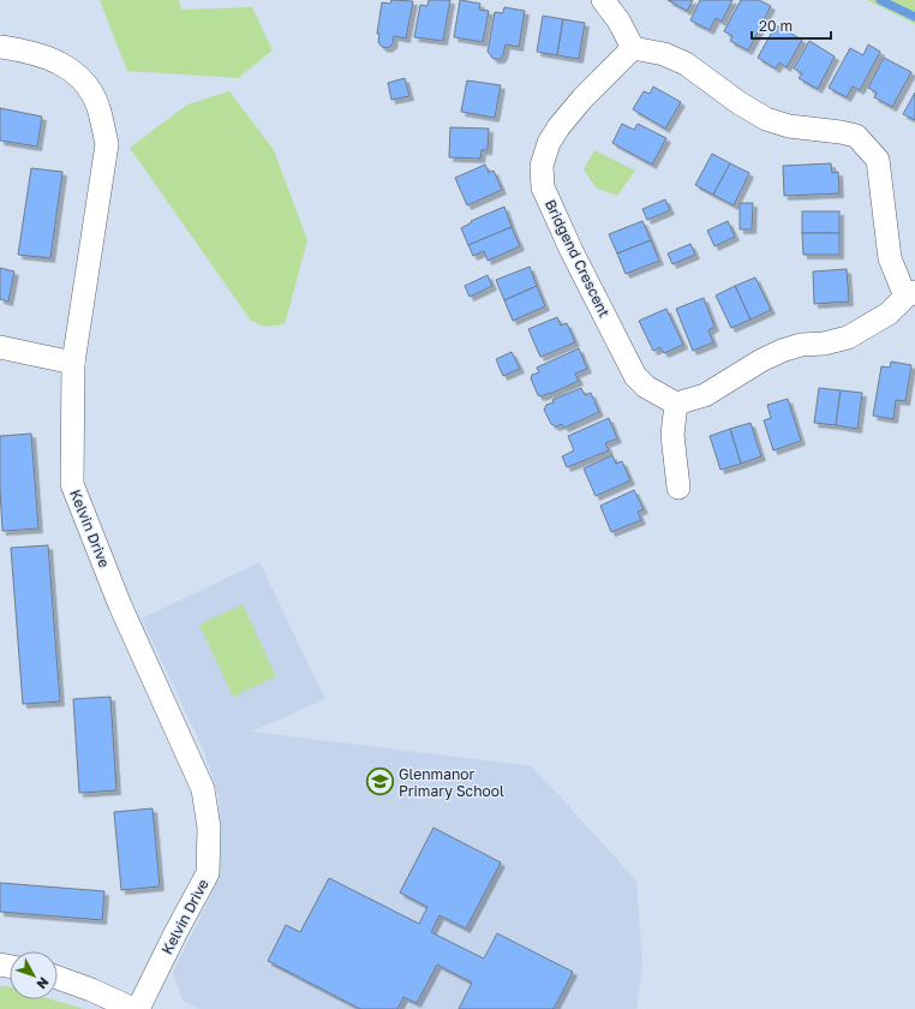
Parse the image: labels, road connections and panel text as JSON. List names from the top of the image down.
{
  "streets": {
    "street": ["Bridgend Crescent", "Kelvin Drive"]
  },
  "places": {
    "school or university": ["Glenmanor Primary School"]
  },
  "scale_bar": "20 m",
  "north": "bottom right"
}
